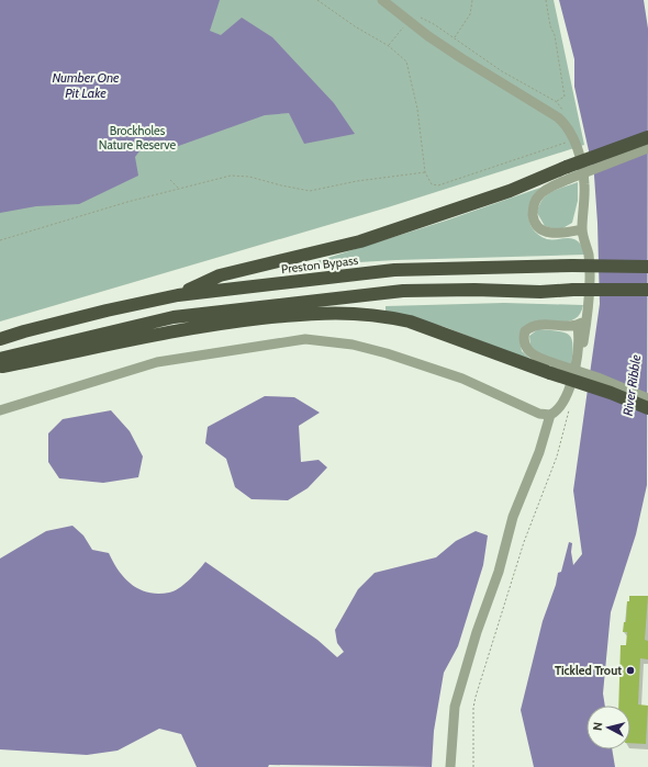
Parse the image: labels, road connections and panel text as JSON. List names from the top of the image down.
{
  "streets": {
    "highway": ["Preston Bypass"]
  },
  "water": ["Number One Pit Lake", "River Ribble"],
  "parks": ["Brockholes Nature Reserve"],
  "places": ["Tickled Trout"],
  "north": "left"
}
